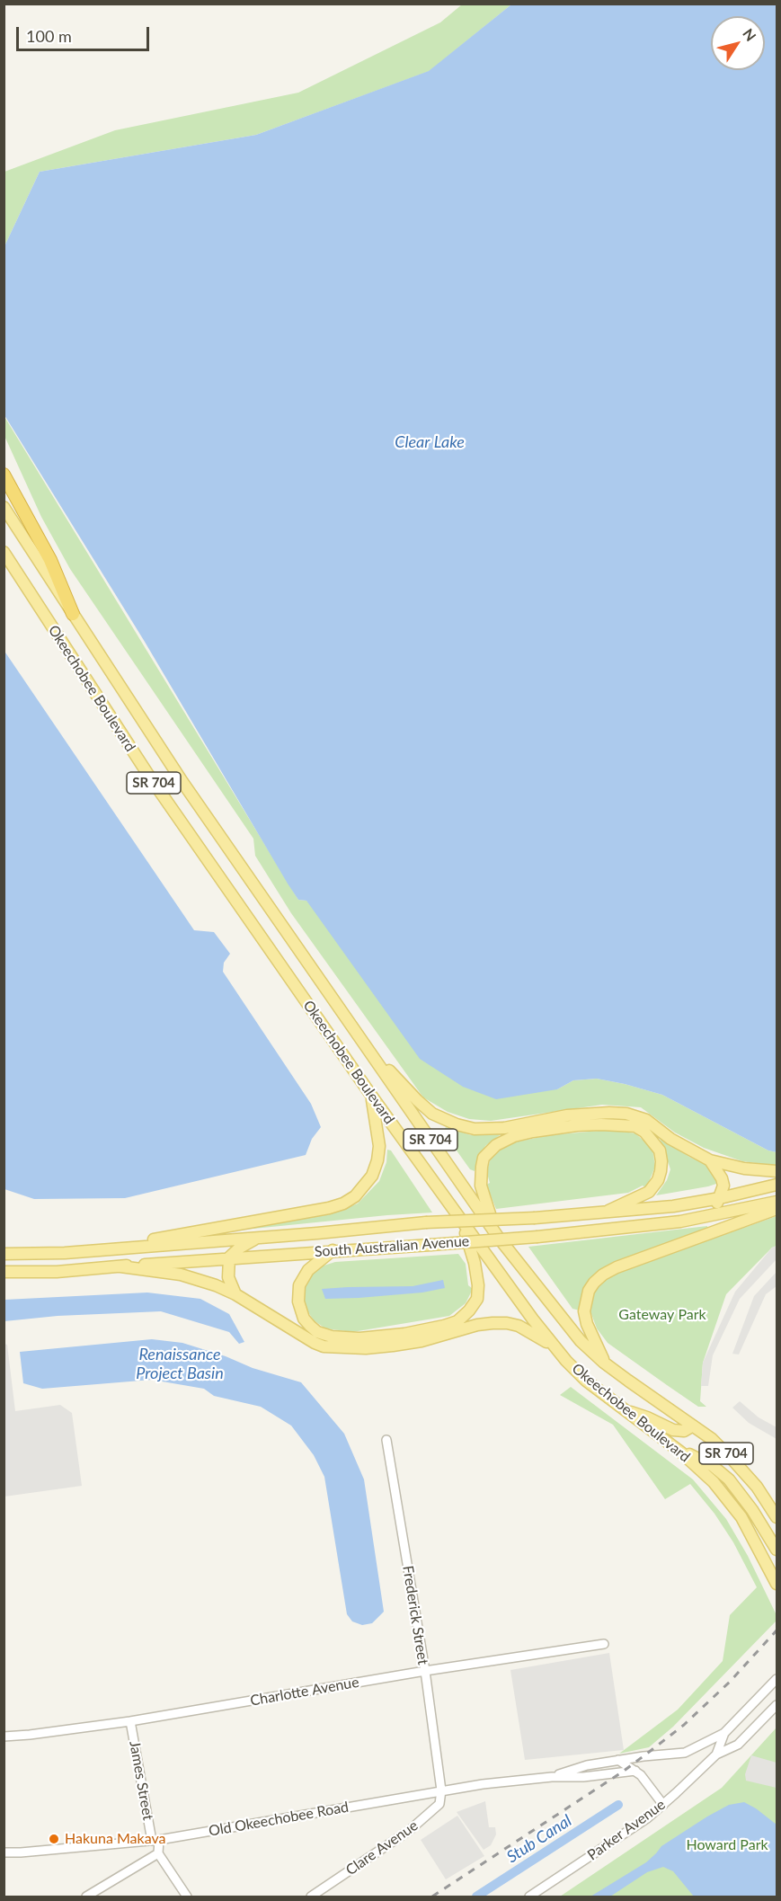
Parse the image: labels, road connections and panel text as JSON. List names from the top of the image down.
{
  "streets": {
    "main road": ["Okeechobee Boulevard", "SR 704", "South Australian Avenue"],
    "street": [
      "Frederick Street",
      "Charlotte Avenue",
      "James Street",
      "Old Okeechobee Road",
      "Parker Avenue",
      "Clare Avenue"
    ]
  },
  "crossings": [
    ["Frederick Street", "Charlotte Avenue"],
    ["Frederick Street", "Old Okeechobee Road"],
    ["Frederick Street", "Clare Avenue"],
    ["Charlotte Avenue", "James Street"],
    ["James Street", "Old Okeechobee Road"],
    ["Old Okeechobee Road", "Parker Avenue"],
    ["Old Okeechobee Road", "Clare Avenue"]
  ],
  "water": ["Clear Lake", "Renaissance Project Basin", "Stub Canal"],
  "parks": ["Gateway Park", "Howard Park"],
  "places": ["Hakuna Makava"],
  "scale_bar": "100 m",
  "north": "top right"
}
